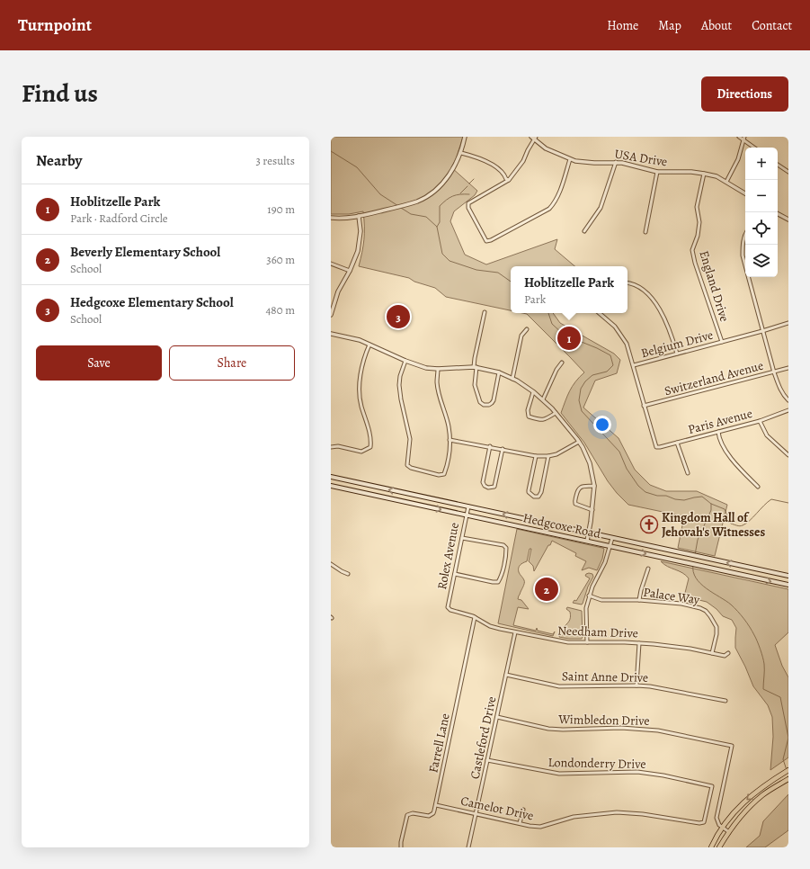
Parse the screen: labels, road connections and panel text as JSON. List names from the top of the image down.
{
  "streets": {
    "main road": ["Hedgcoxe Road"],
    "street": [
      "USA Drive",
      "England Drive",
      "Belgium Drive",
      "Switzerland Avenue",
      "Paris Avenue",
      "Rolex Avenue",
      "Palace Way",
      "Needham Drive",
      "Saint Anne Drive",
      "Wimbledon Drive",
      "Castleford Drive",
      "Farrell Lane",
      "Londonderry Drive",
      "Camelot Drive"
    ]
  },
  "crossings": [
    ["USA Drive", "England Drive"],
    ["England Drive", "Belgium Drive"],
    ["Switzerland Avenue", "Paris Avenue"],
    ["Hedgcoxe Road", "Rolex Avenue"],
    ["Rolex Avenue", "Needham Drive"],
    ["Palace Way", "Needham Drive"],
    ["Needham Drive", "Castleford Drive"],
    ["Needham Drive", "Farrell Lane"],
    ["Saint Anne Drive", "Castleford Drive"],
    ["Wimbledon Drive", "Castleford Drive"],
    ["Castleford Drive", "Londonderry Drive"],
    ["Castleford Drive", "Camelot Drive"],
    ["Farrell Lane", "Camelot Drive"],
    ["Londonderry Drive", "Camelot Drive"]
  ],
  "places": {
    "church": ["Kingdom Hall of Jehovah's Witnesses"]
  },
  "page": {
    "header": "Turnpoint",
    "nav": [
      "Home",
      "Map",
      "About",
      "Contact"
    ],
    "title": "Find us",
    "buttons": [
      "Directions",
      ["Save", "Share"]
    ],
    "heading": ["Nearby", "3 results"],
    "map_buttons": ["+", "−"],
    "list": [
      {
        "mark": "1",
        "name": "Hoblitzelle Park",
        "note": "Park · Radford Circle",
        "value": "190 m"
      },
      {
        "mark": "2",
        "name": "Beverly Elementary School",
        "note": "School",
        "value": "360 m"
      },
      {
        "mark": "3",
        "name": "Hedgcoxe Elementary School",
        "note": "School",
        "value": "480 m"
      }
    ],
    "popup": ["Hoblitzelle Park", "Park"],
    "pins": ["3", "1", "2"]
  }
}
